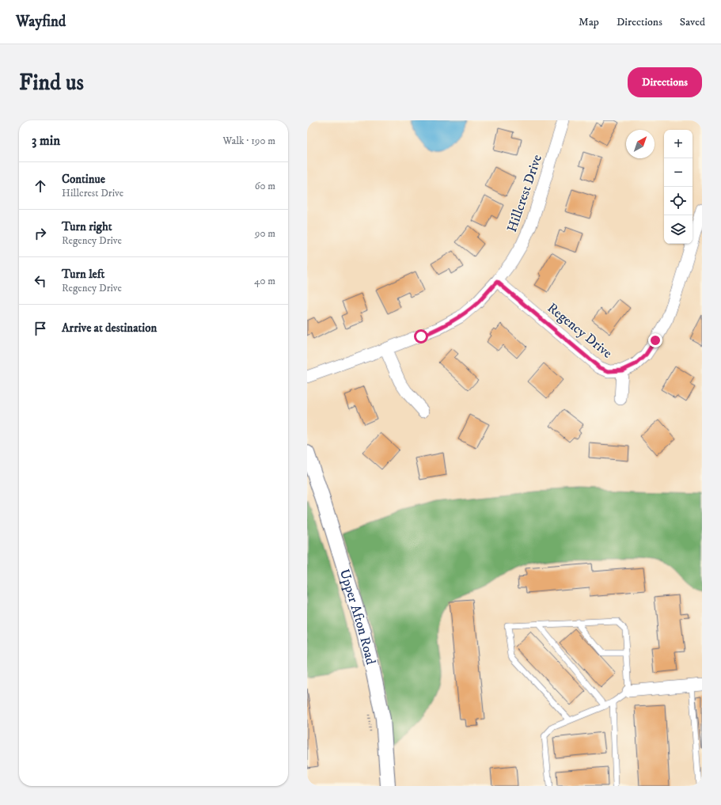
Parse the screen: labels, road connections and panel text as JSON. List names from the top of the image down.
{
  "streets": {
    "street": ["Hillcrest Drive", "Regency Drive", "Upper Afton Road"]
  },
  "crossings": [
    ["Hillcrest Drive", "Regency Drive"]
  ],
  "north": "top right",
  "page": {
    "header": "Wayfind",
    "nav": ["Map", "Directions", "Saved"],
    "buttons": "Directions",
    "title": "Find us",
    "heading": ["3 min", "Walk · 190 m"],
    "map_buttons": ["+", "−"],
    "list": [
      ["Continue", "Hillcrest Drive", "60 m"],
      ["Turn right", "Regency Drive", "90 m"],
      ["Turn left", "Regency Drive", "40 m"],
      "Arrive at destination"
    ]
  }
}
